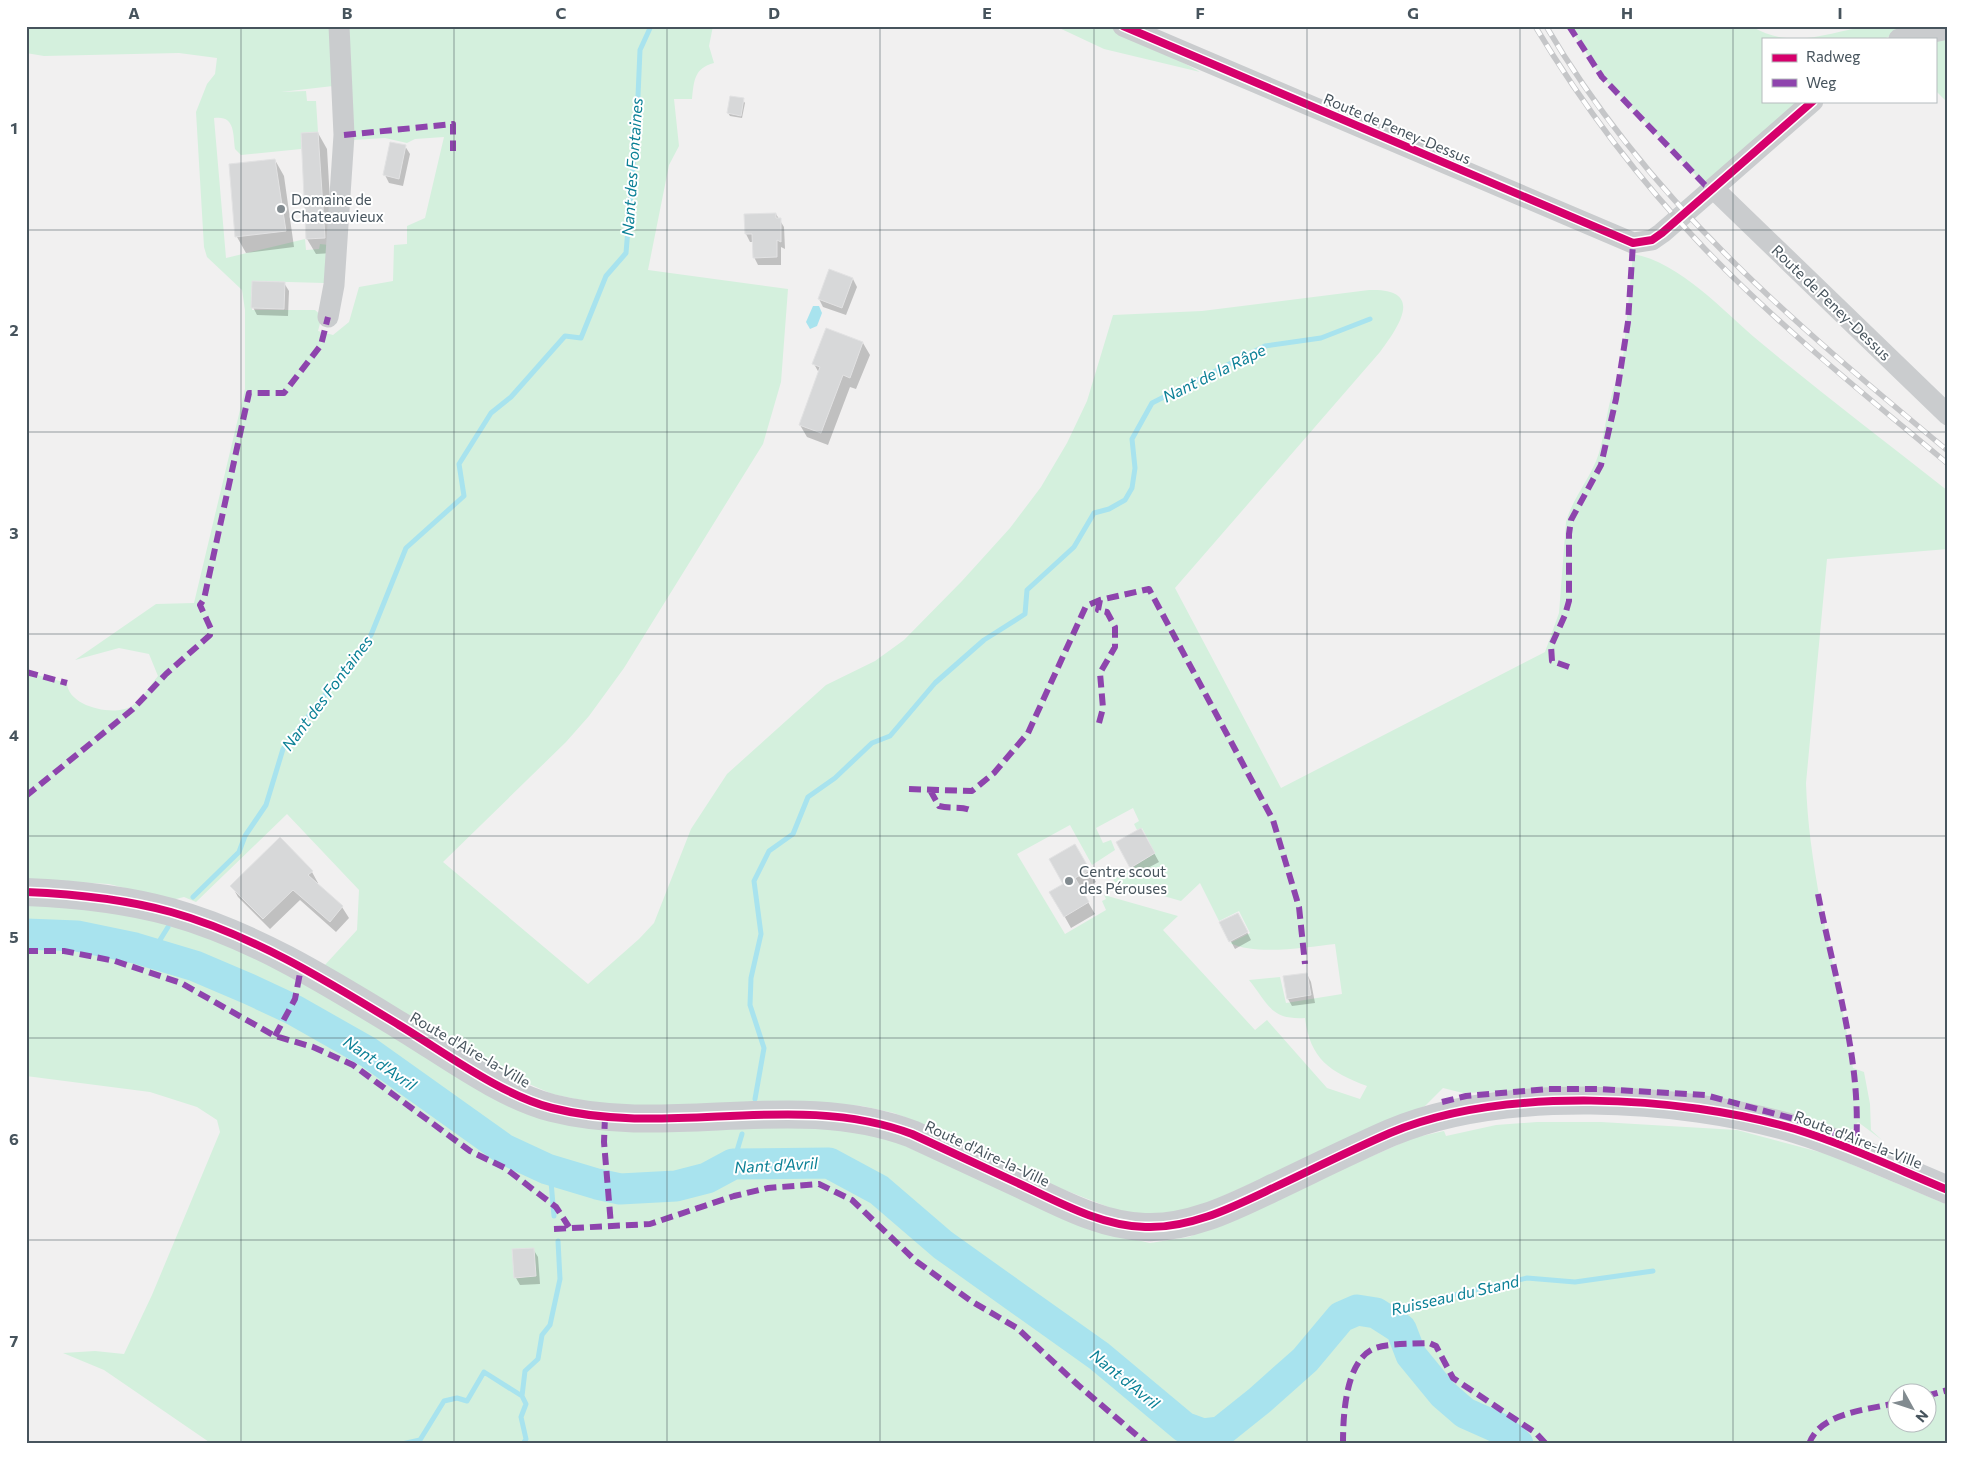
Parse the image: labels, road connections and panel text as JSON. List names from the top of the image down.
{
  "streets": {
    "street": ["Route de Peney-Dessus", "Route d'Aire-la-Ville"]
  },
  "water": [
    "Nant des Fontaines",
    "Nant de la Râpe",
    "Nant d'Avril",
    "Ruisseau du Stand"
  ],
  "places": ["Domaine de Chateauvieux", "Centre scout des Pérouses"],
  "legend": ["Radweg", "Weg"],
  "north": "bottom right",
  "grid": {
    "columns": [
      "A",
      "B",
      "C",
      "D",
      "E",
      "F",
      "G",
      "H",
      "I"
    ],
    "rows": [
      "1",
      "2",
      "3",
      "4",
      "5",
      "6",
      "7"
    ]
  }
}
